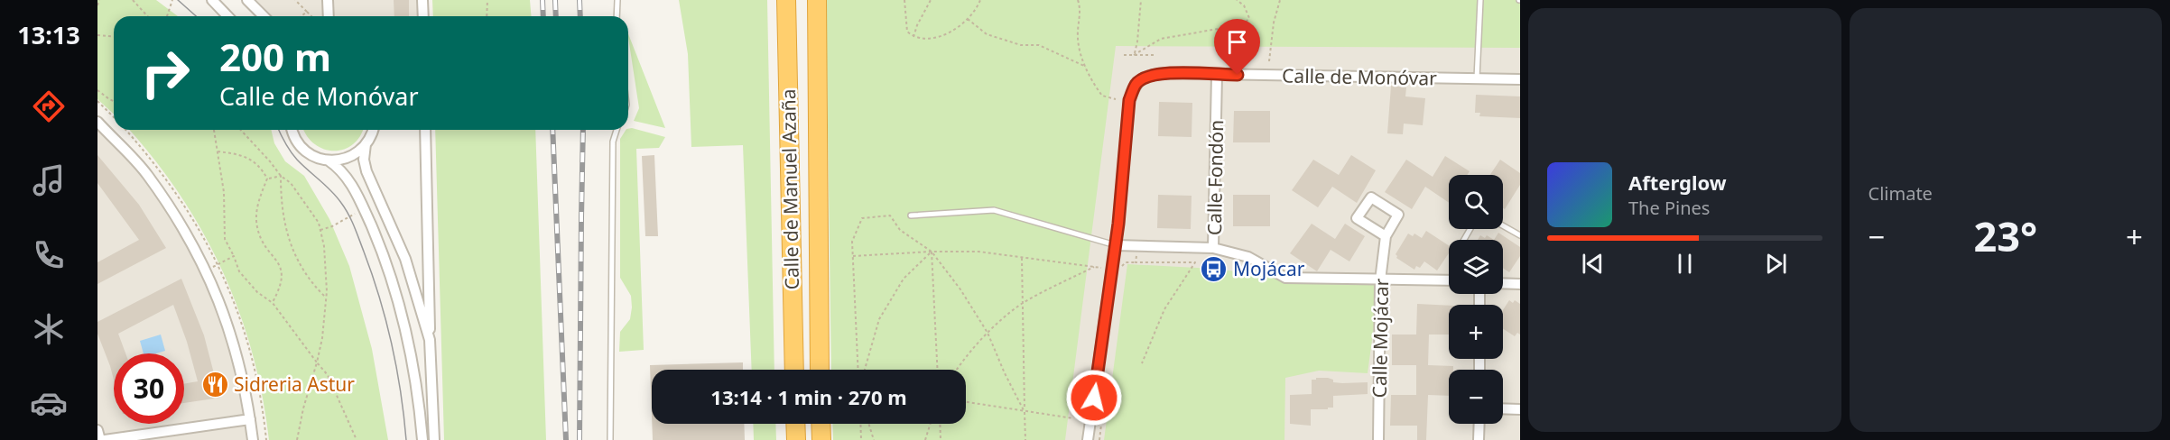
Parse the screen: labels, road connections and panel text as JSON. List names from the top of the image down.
{
  "streets": {
    "highway": ["Calle de Manuel Azaña"],
    "street": ["Calle de Monóvar", "Calle Fondón", "Calle Mojácar"]
  },
  "crossings": [
    ["Calle de Monóvar", "Calle Fondón"]
  ],
  "places": {
    "bus stop": ["Mojácar"],
    "restaurant": ["Sidreria Astur"]
  },
  "page": {
    "tabs": "13:13",
    "tile": "Climate",
    "turn": ["200 m", "Calle de Monóvar"],
    "song": ["Afterglow", "The Pines"],
    "map_buttons": ["+", "−"],
    "heat": ["−", "23°", "+"],
    "limit": "30",
    "trip": "13:14 · 1 min · 270 m"
  }
}
